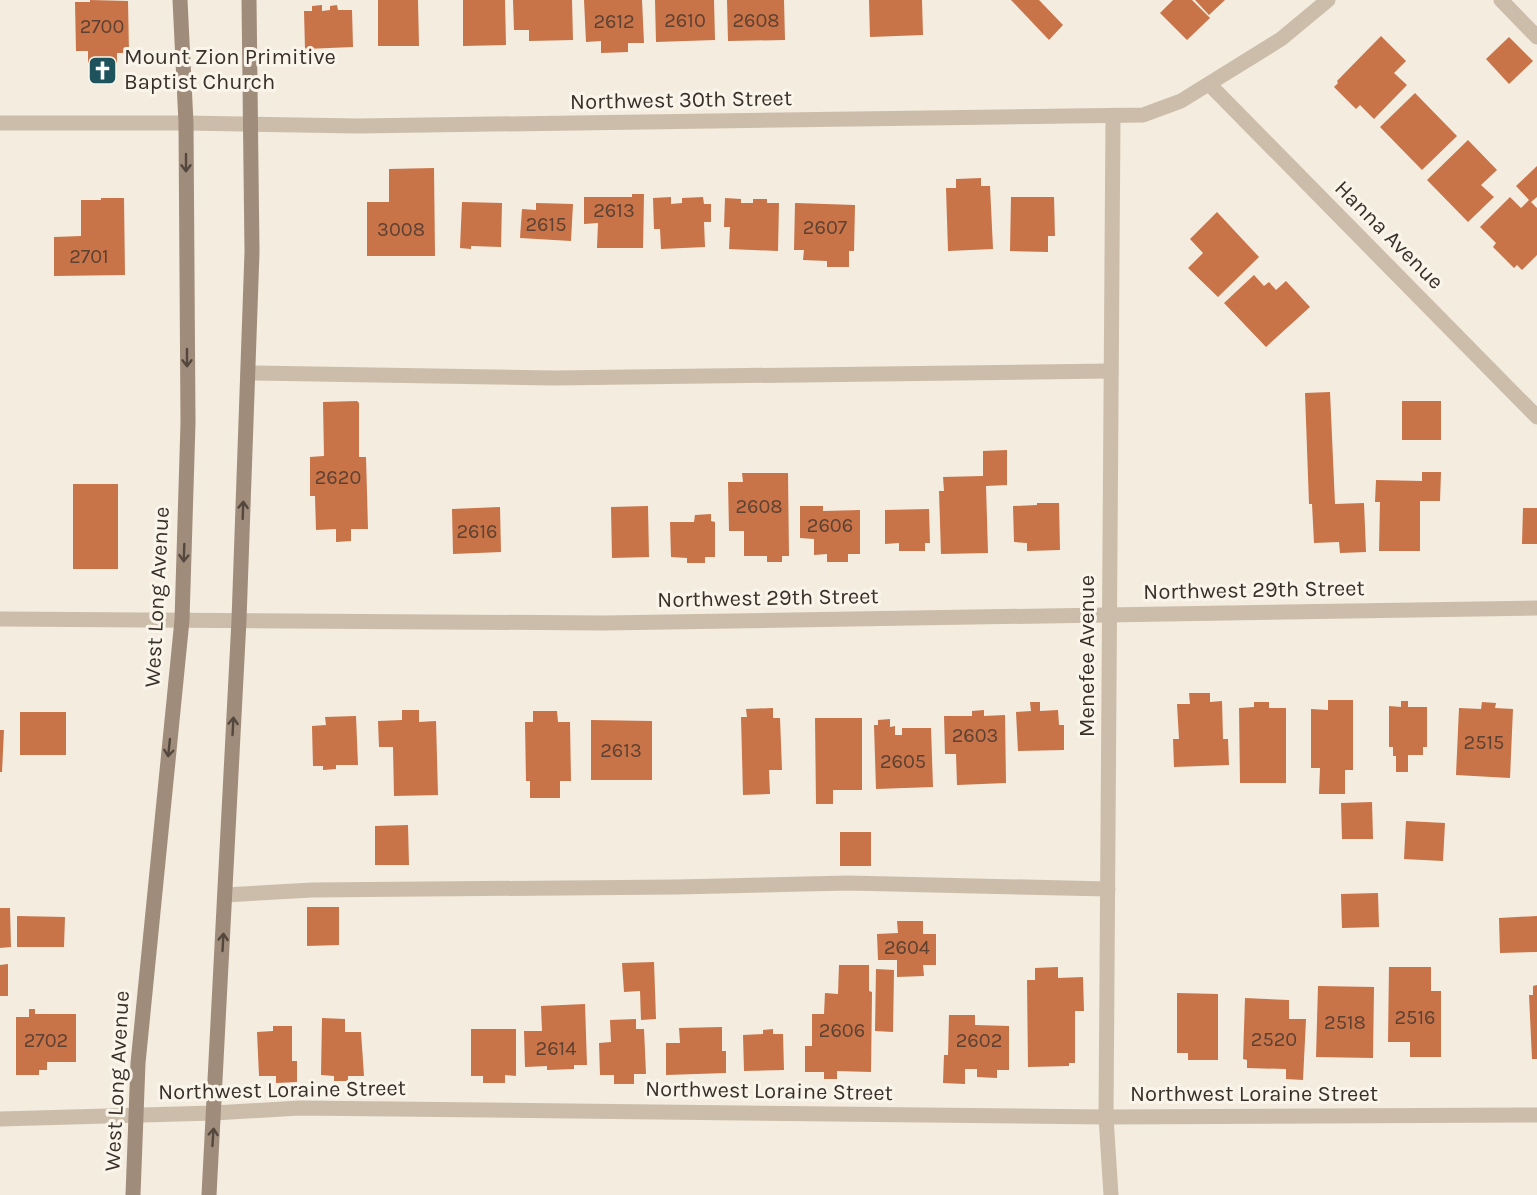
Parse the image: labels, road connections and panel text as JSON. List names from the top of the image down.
{
  "streets": {
    "main road": ["West Long Avenue"],
    "street": [
      "Northwest 30th Street",
      "Hanna Avenue",
      "Northwest 29th Street",
      "Menefee Avenue",
      "Northwest Loraine Street"
    ]
  },
  "crossings": [
    ["Northwest 30th Street", "Hanna Avenue"],
    ["Northwest 30th Street", "West Long Avenue"],
    ["Northwest 30th Street", "Menefee Avenue"],
    ["Northwest 29th Street", "West Long Avenue"],
    ["Northwest 29th Street", "Menefee Avenue"],
    ["West Long Avenue", "Northwest Loraine Street"],
    ["Menefee Avenue", "Northwest Loraine Street"]
  ],
  "places": {
    "church": ["Mount Zion Primitive Baptist Church"]
  },
  "house_numbers": [
    "2610",
    "2608",
    "2612",
    "2700",
    "2613",
    "2615",
    "2607",
    "3008",
    "2701",
    "2620",
    "2608",
    "2606",
    "2616",
    "2603",
    "2515",
    "2613",
    "2605",
    "2604",
    "2516",
    "2518",
    "2606",
    "2520",
    "2702",
    "2602",
    "2614"
  ]
}
